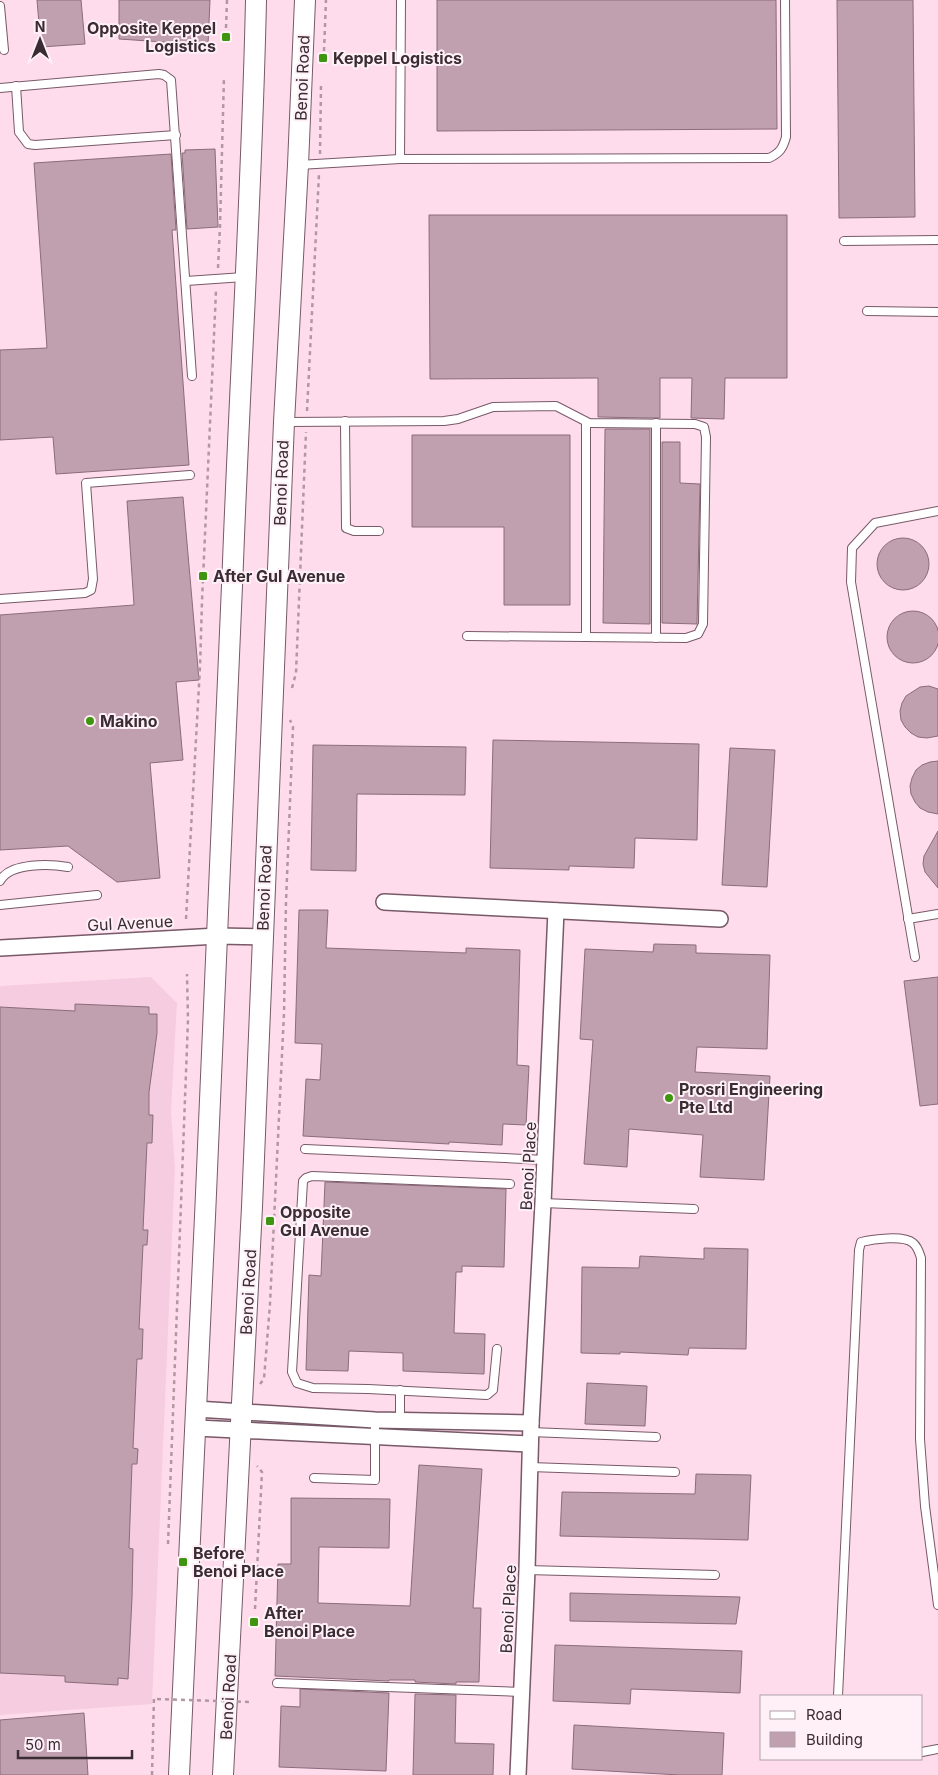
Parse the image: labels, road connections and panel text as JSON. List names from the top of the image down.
{
  "streets": {
    "main road": ["Benoi Road"],
    "street": ["Gul Avenue", "Benoi Place"]
  },
  "crossings": [
    ["Benoi Road", "Gul Avenue"]
  ],
  "places": {
    "transit": [
      "Opposite Keppel Logistics",
      "Keppel Logistics",
      "After Gul Avenue",
      "Opposite Gul Avenue",
      "Before Benoi Place",
      "After Benoi Place"
    ],
    "other": ["Makino", "Prosri Engineering Pte Ltd"]
  },
  "legend": ["Road", "Building"],
  "scale_bar": "50 m",
  "north": "top"
}
